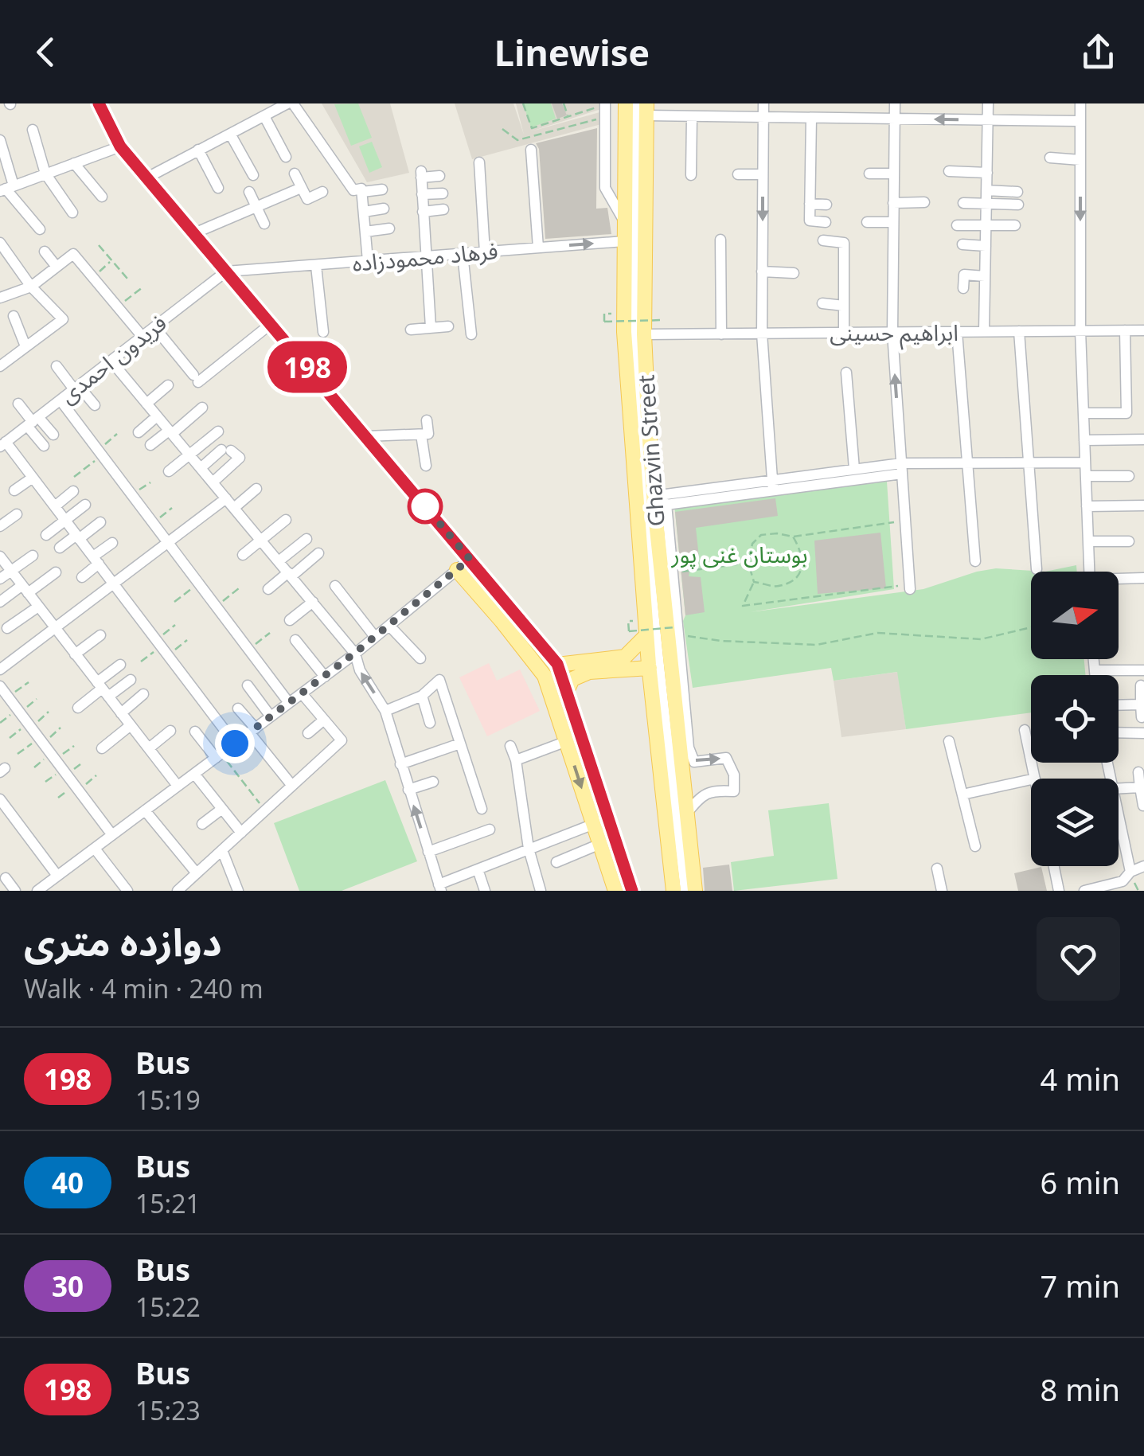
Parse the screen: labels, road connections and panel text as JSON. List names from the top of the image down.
{
  "streets": {
    "main road": ["Ghazvin Street"],
    "street": ["فرهاد محمودزاده", "ابراهیم حسینی", "فریدون احمدی"]
  },
  "crossings": [
    ["فرهاد محمودزاده", "فریدون احمدی"],
    ["فرهاد محمودزاده", "Ghazvin Street"],
    ["ابراهیم حسینی", "Ghazvin Street"]
  ],
  "parks": ["بوستان غنی پور"],
  "lines": ["bus line 198"],
  "north": "right",
  "page": {
    "header": "Linewise",
    "on_map": "198",
    "heading": ["دوازده متری", "Walk · 4 min · 240 m"],
    "list": [
      {
        "mark": "198",
        "name": "Bus",
        "note": "15:19",
        "value": "4 min"
      },
      {
        "mark": "40",
        "name": "Bus",
        "note": "15:21",
        "value": "6 min"
      },
      {
        "mark": "30",
        "name": "Bus",
        "note": "15:22",
        "value": "7 min"
      },
      {
        "mark": "198",
        "name": "Bus",
        "note": "15:23",
        "value": "8 min"
      }
    ]
  }
}
